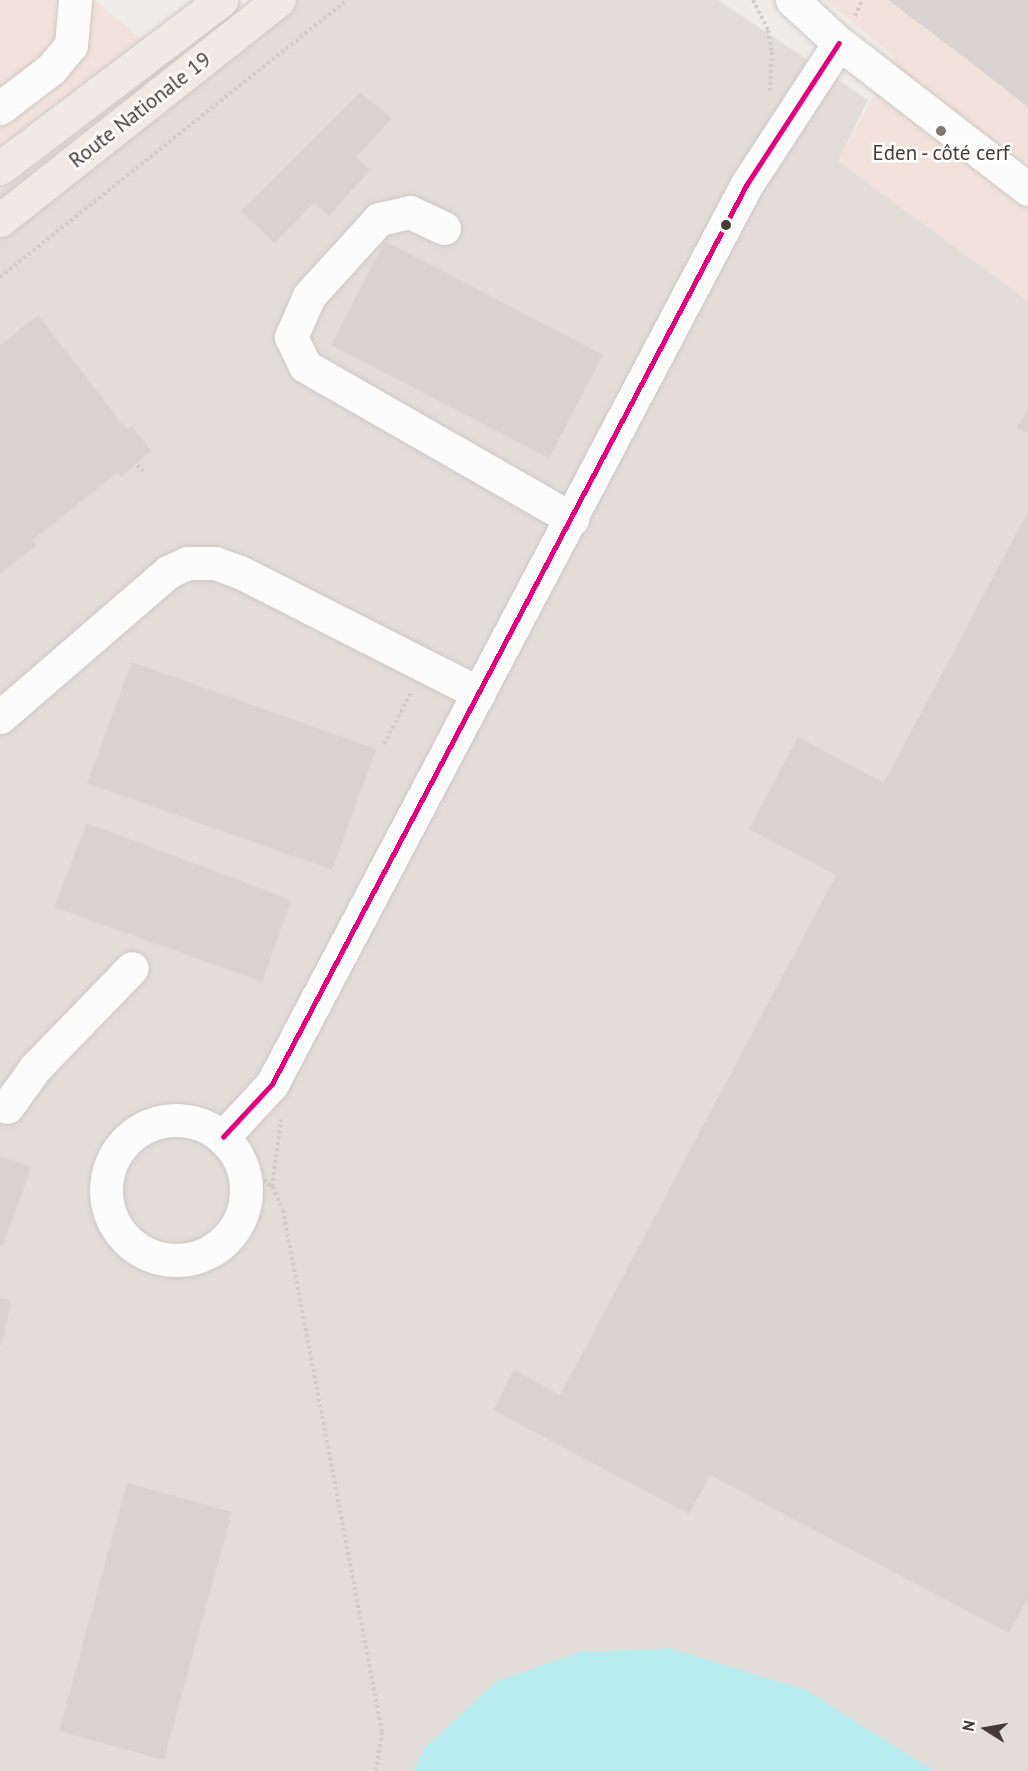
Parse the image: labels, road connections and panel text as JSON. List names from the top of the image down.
{
  "streets": {
    "main road": ["Route Nationale 19"]
  },
  "places": ["Eden - côté cerf"],
  "north": "left"
}
